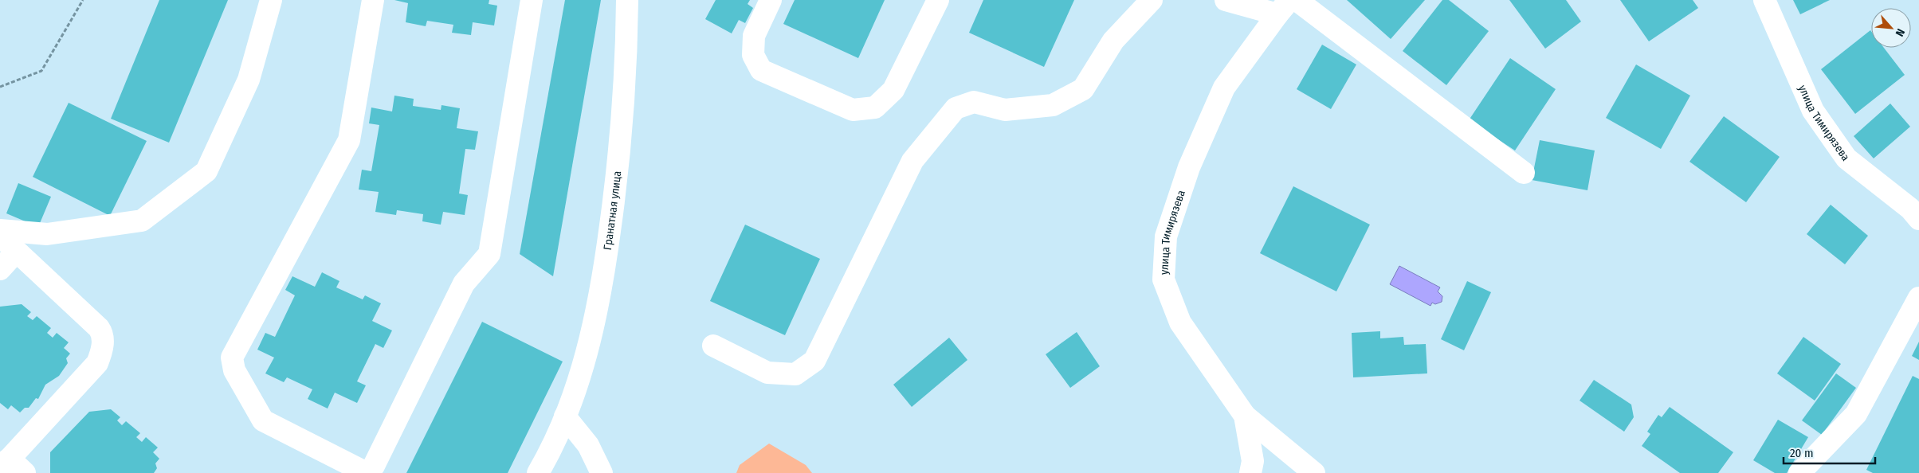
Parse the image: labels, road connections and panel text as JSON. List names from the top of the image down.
{
  "streets": {
    "street": ["улица Тимирязева", "Гранатная улица"]
  },
  "scale_bar": "20 m",
  "north": "bottom right"
}
